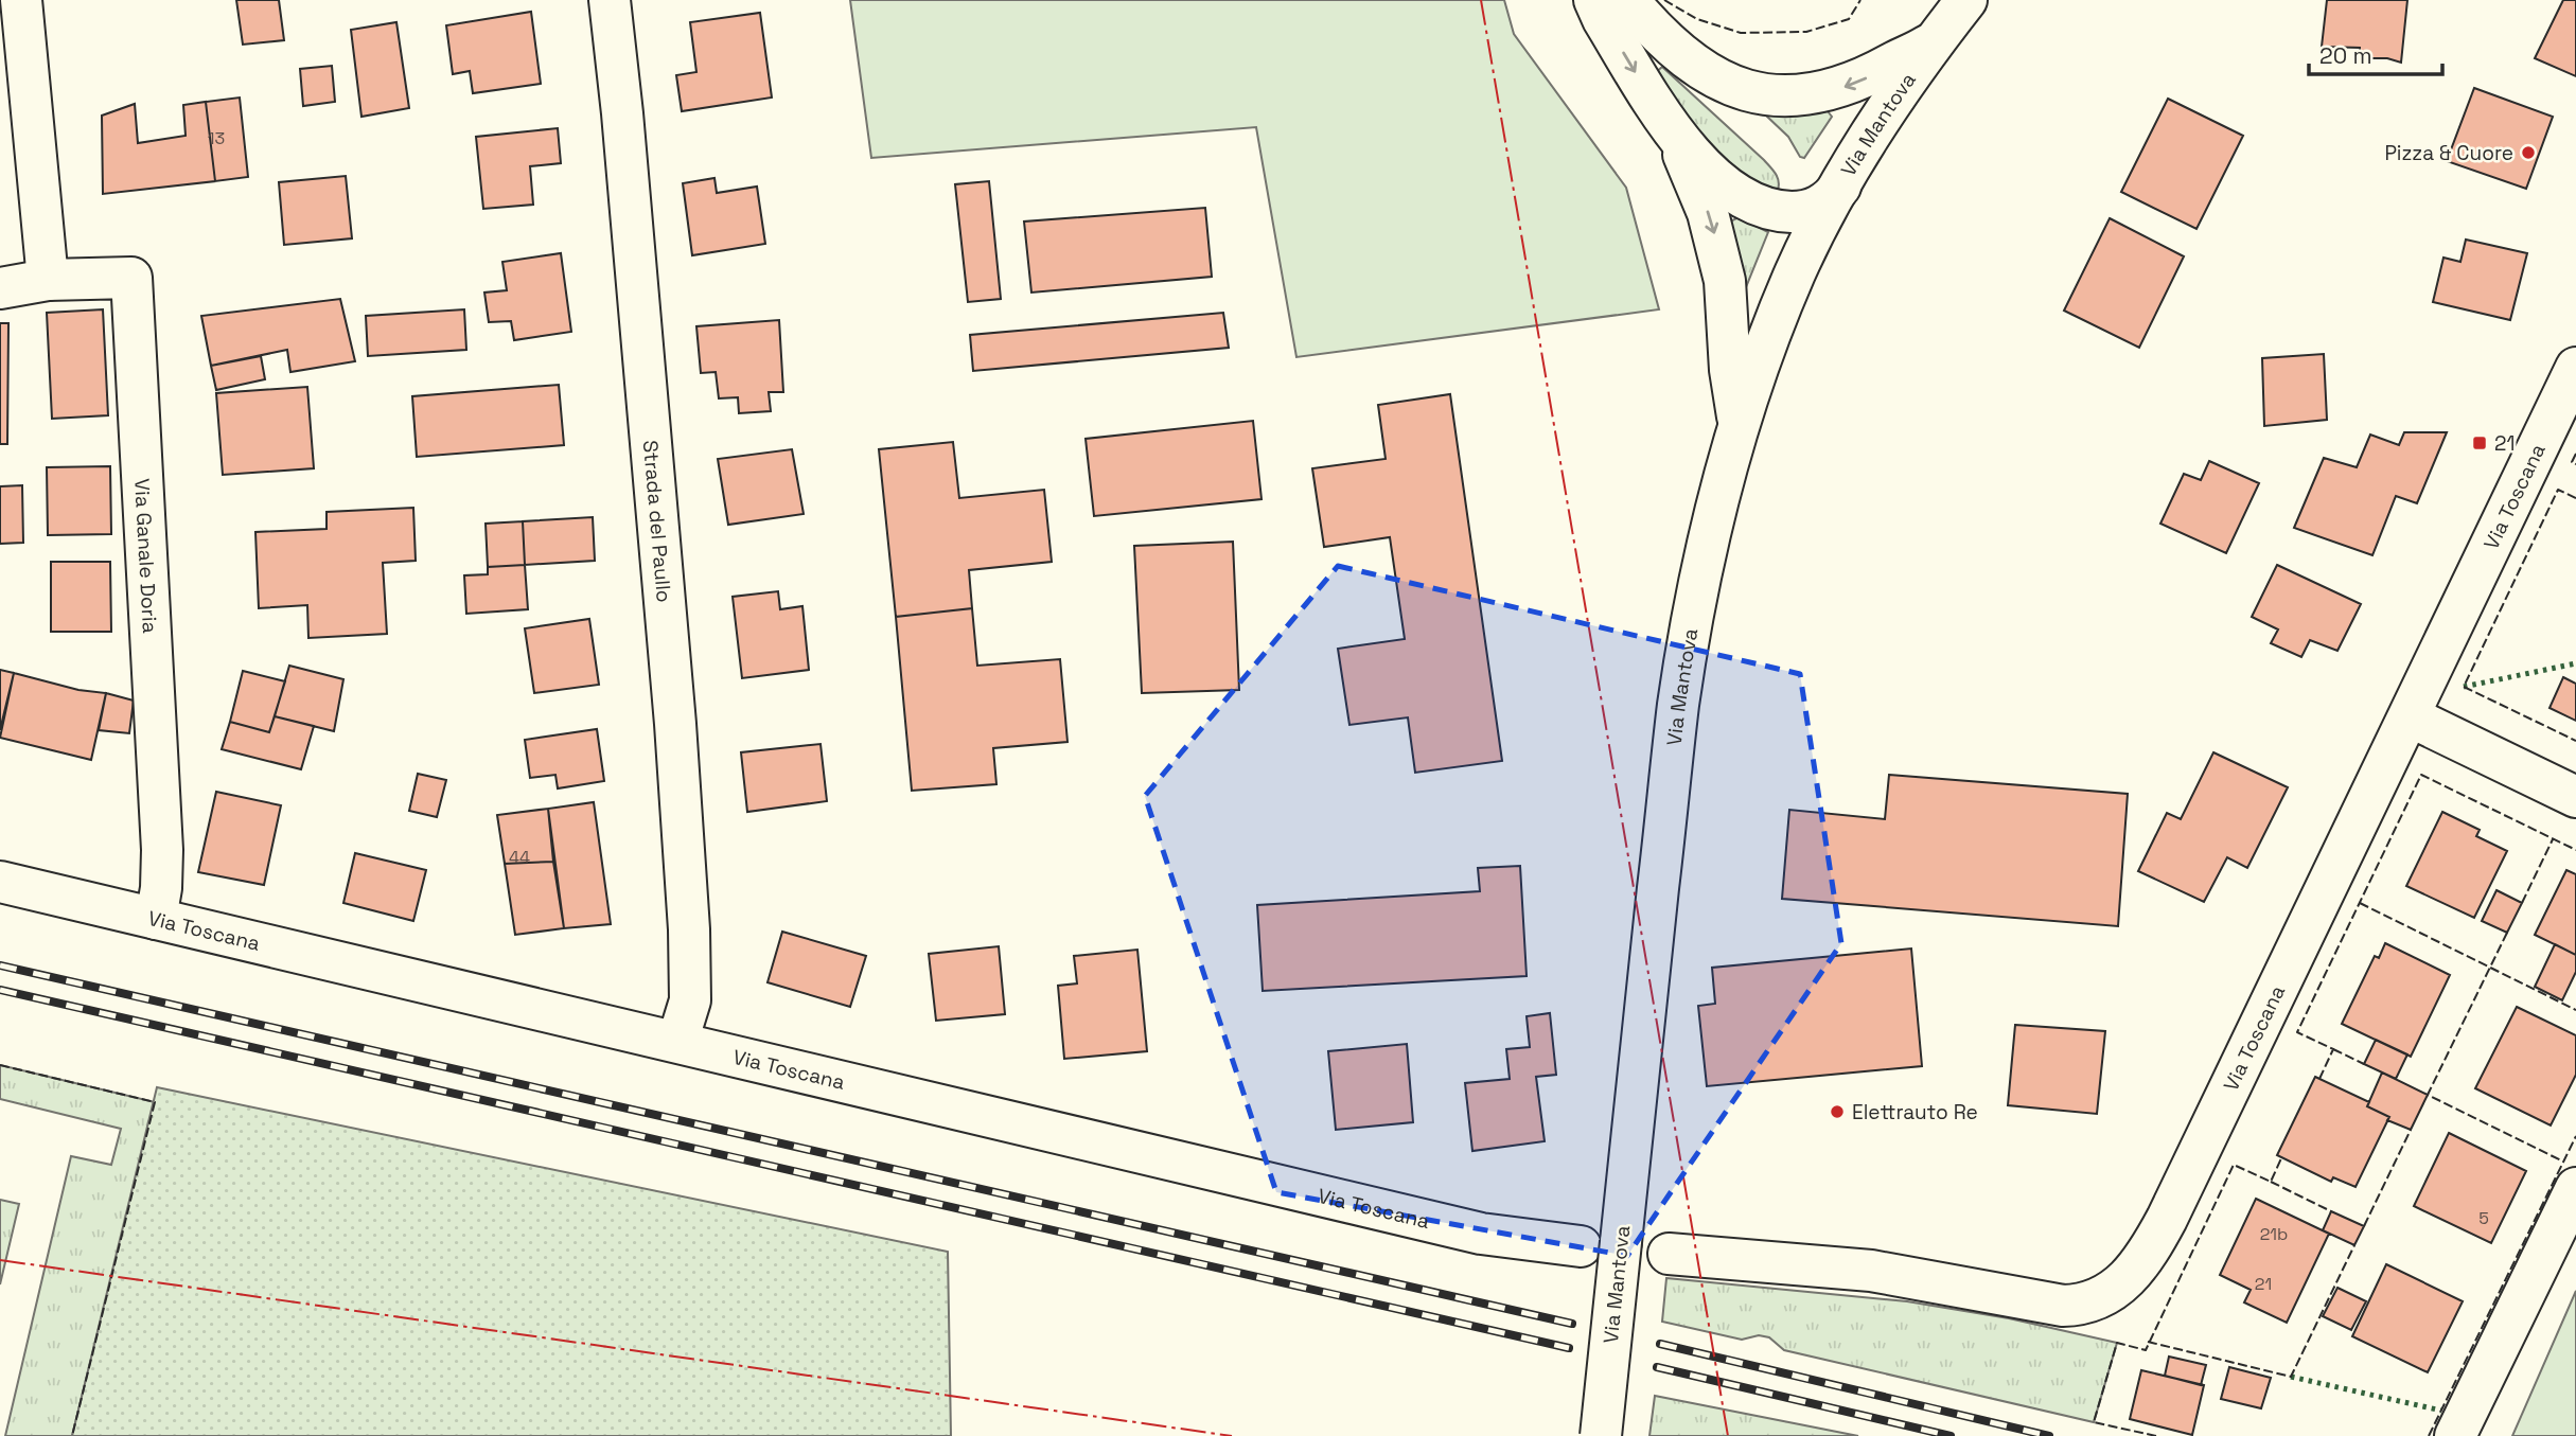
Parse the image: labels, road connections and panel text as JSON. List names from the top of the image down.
{
  "streets": {
    "street": [
      "Via Mantova",
      "Via Toscana",
      "Strada del Paullo",
      "Via Ganale Doria"
    ]
  },
  "crossings": [
    ["Via Toscana", "Strada del Paullo"],
    ["Via Toscana", "Via Ganale Doria"]
  ],
  "places": {
    "other": ["Pizza & Cuore", "Elettrauto Re"],
    "transit": ["21"]
  },
  "house_numbers": [
    "13",
    "44",
    "5",
    "21b",
    "21"
  ],
  "scale_bar": "20 m"
}
